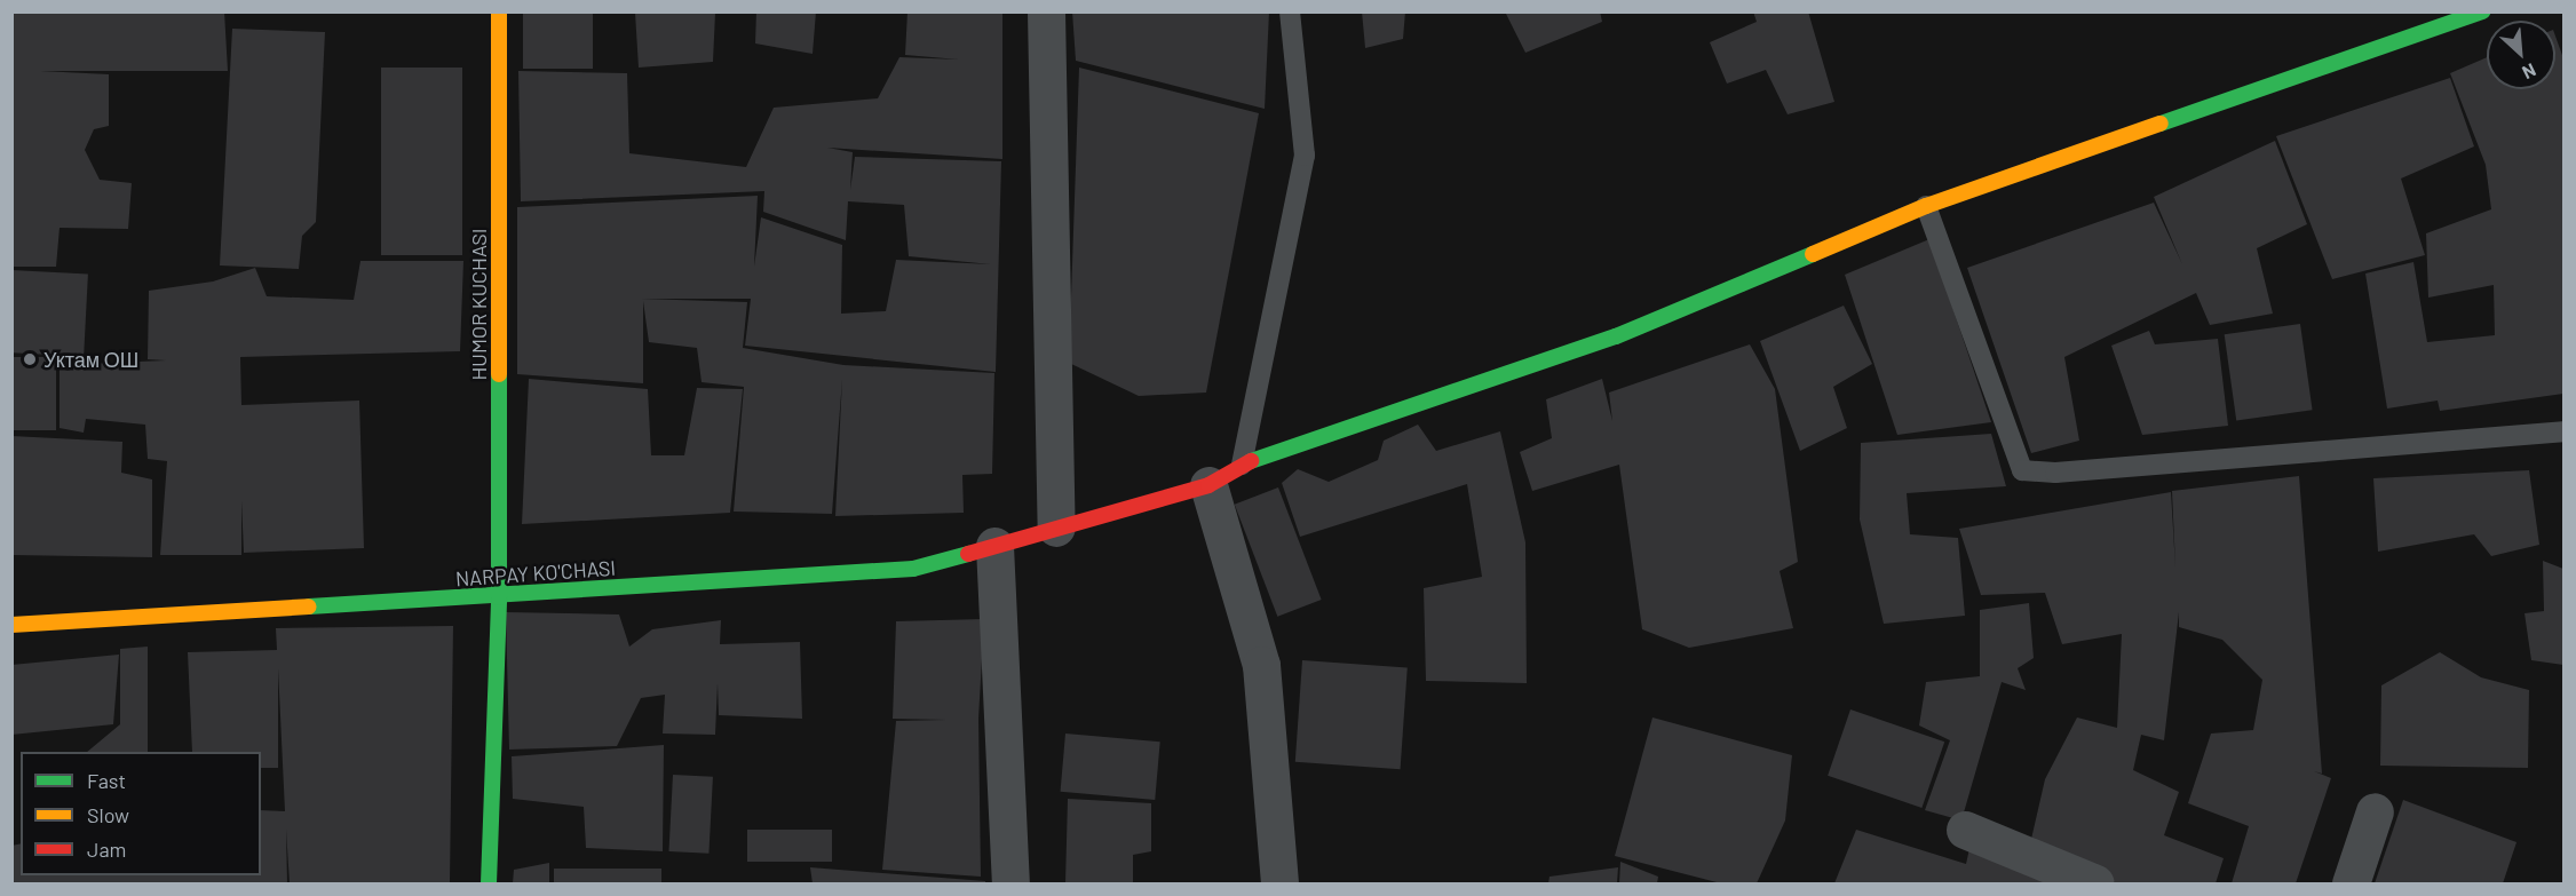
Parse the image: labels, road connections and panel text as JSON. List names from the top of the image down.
{
  "streets": {
    "street": ["HUMOR KUCHASI", "NARPAY KO'CHASI"]
  },
  "crossings": [
    ["HUMOR KUCHASI", "NARPAY KO'CHASI"]
  ],
  "places": ["Уктам ОШ"],
  "legend": ["Fast", "Slow", "Jam"],
  "north": "bottom right"
}
